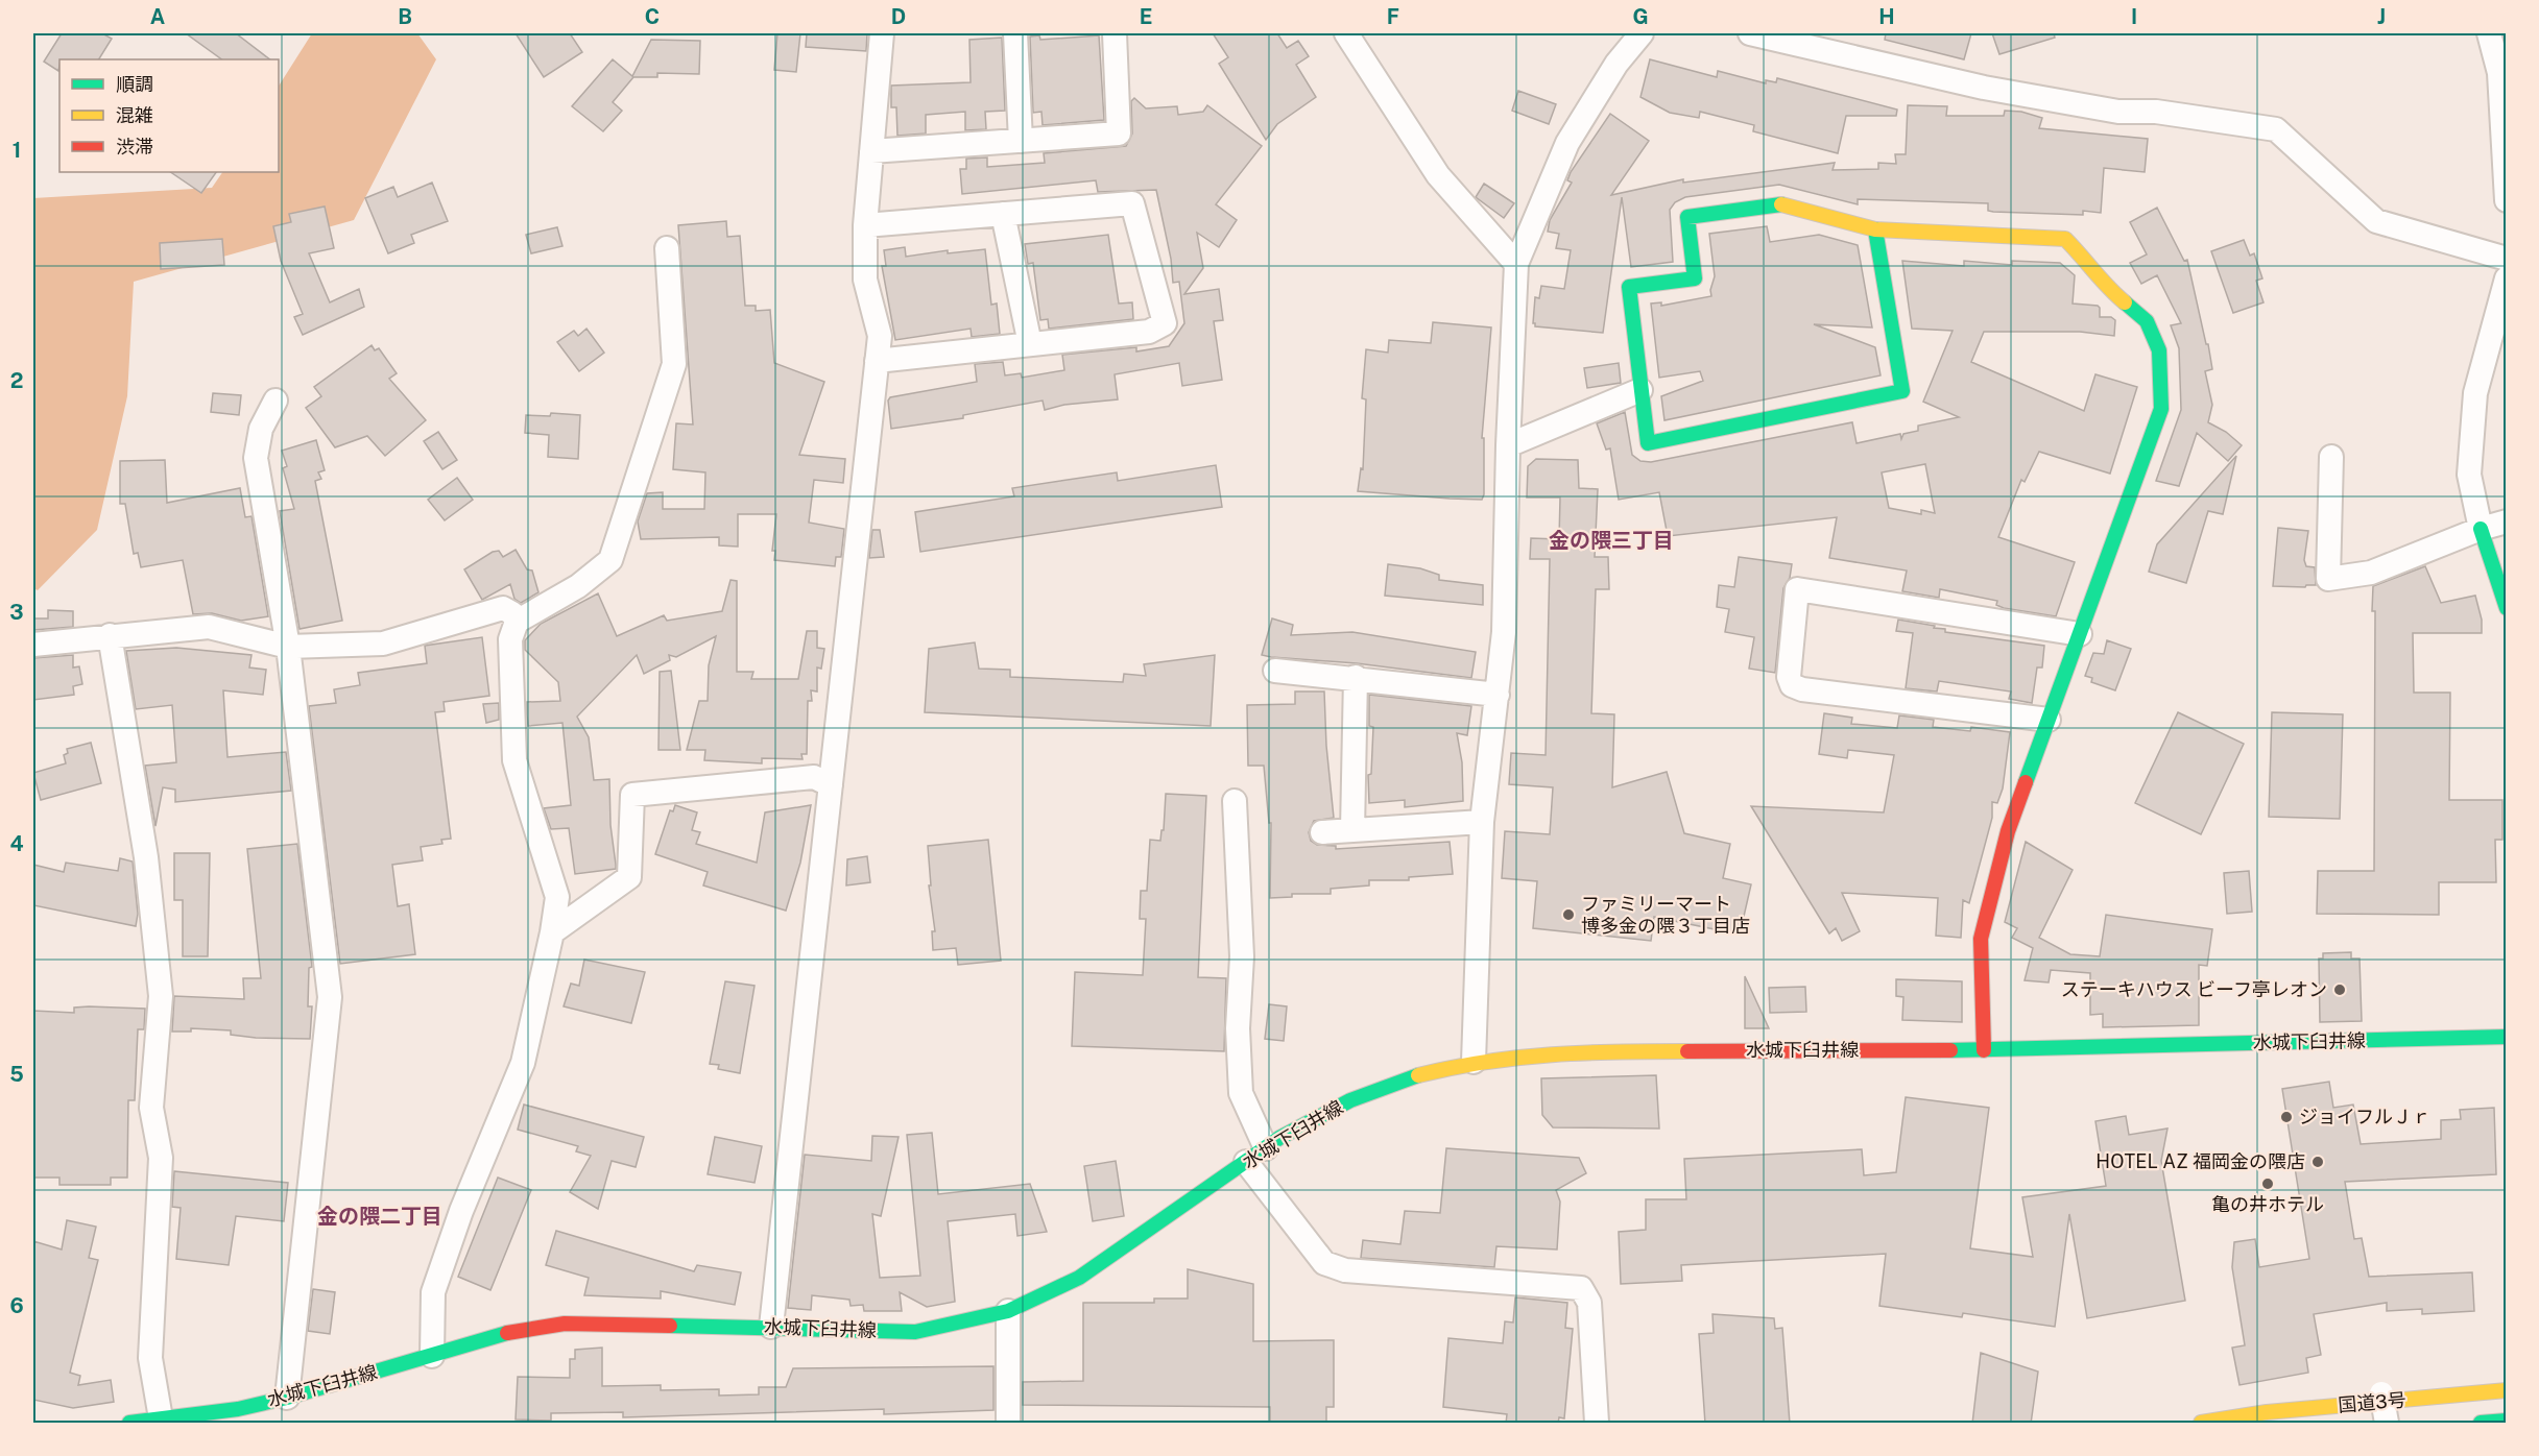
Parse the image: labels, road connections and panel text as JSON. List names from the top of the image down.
{
  "streets": {
    "main road": ["水城下臼井線", "国道3号"]
  },
  "districts": ["金の隈三丁目", "金の隈二丁目"],
  "places": [
    "ファミリーマート 博多金の隈３丁目店",
    "ステーキハウス ビーフ亭レオン",
    "ジョイフルＪｒ",
    "HOTEL AZ 福岡金の隈店",
    "亀の井ホテル"
  ],
  "legend": ["順調", "混雑", "渋滞"],
  "grid": {
    "columns": [
      "A",
      "B",
      "C",
      "D",
      "E",
      "F",
      "G",
      "H",
      "I",
      "J"
    ],
    "rows": [
      "1",
      "2",
      "3",
      "4",
      "5",
      "6"
    ]
  }
}
